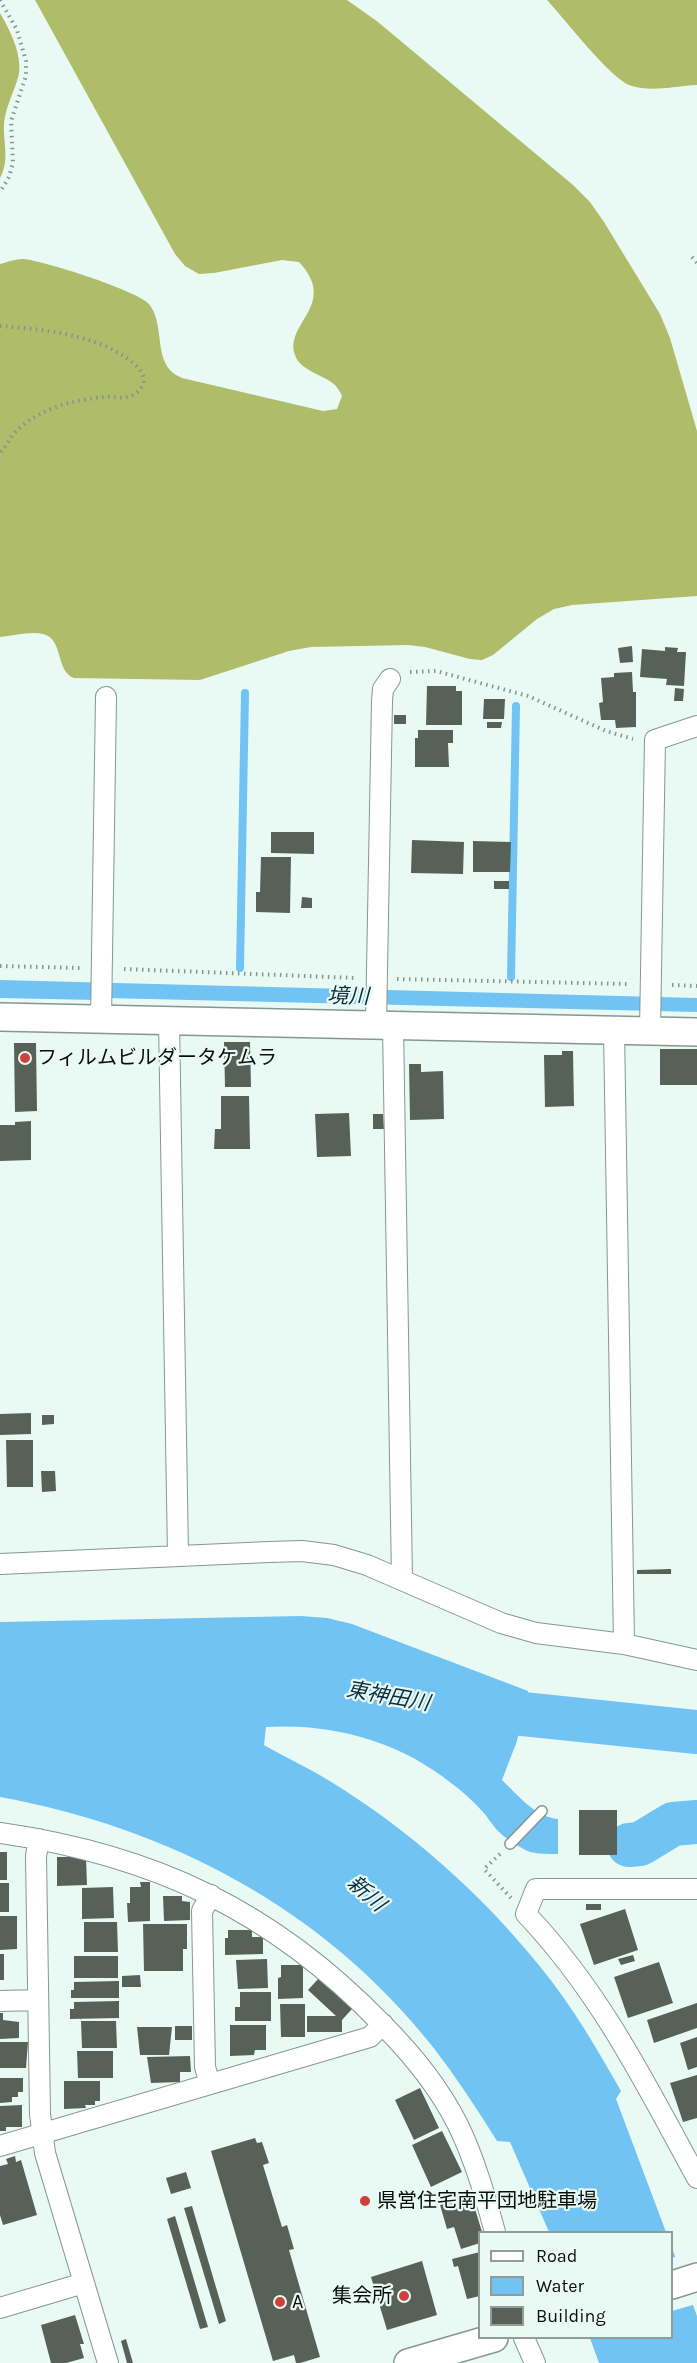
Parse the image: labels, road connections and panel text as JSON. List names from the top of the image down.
{
  "water": ["境川", "東神田川", "新川"],
  "places": [
    "フィルムビルダータケムラ",
    "県営住宅南平団地駐車場",
    "集会所",
    "A"
  ],
  "legend": ["Road", "Water", "Building"]
}
